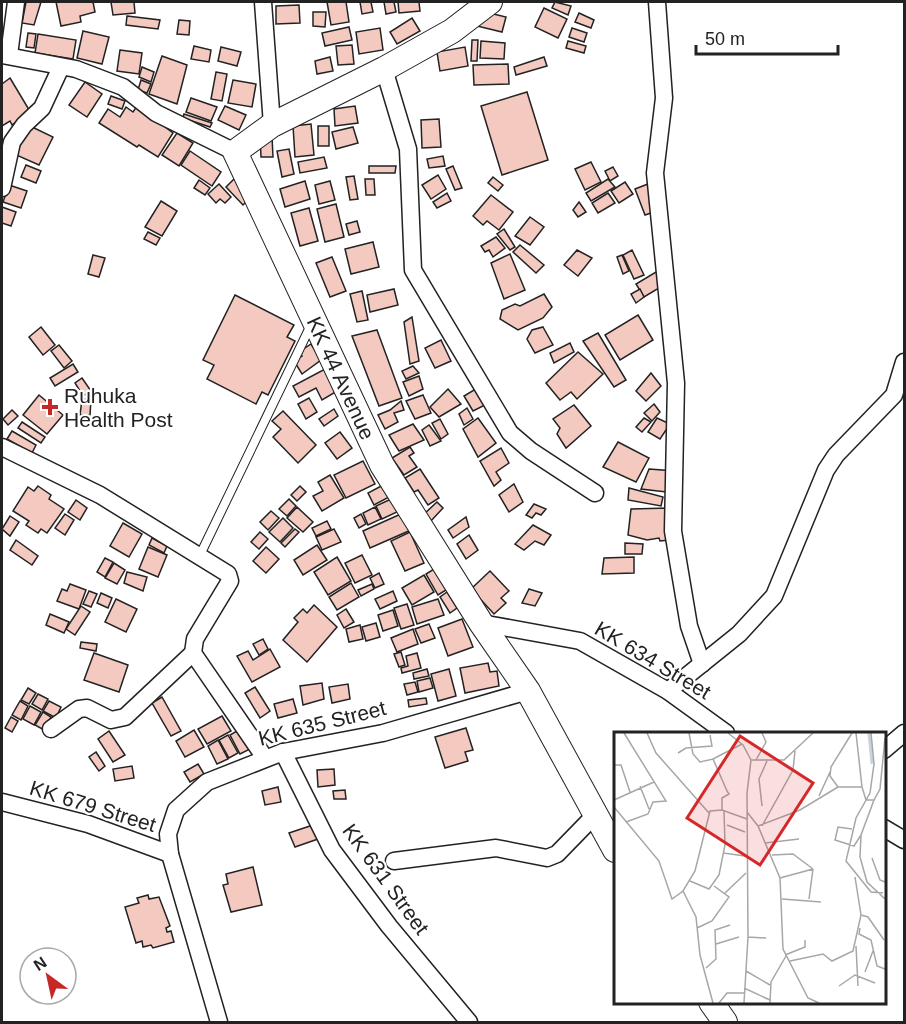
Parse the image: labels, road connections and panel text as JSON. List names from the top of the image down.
{
  "streets": {
    "main road": ["KK 44 Avenue"],
    "street": [
      "KK 634 Street",
      "KK 635 Street",
      "KK 679 Street",
      "KK 631 Street"
    ]
  },
  "crossings": [
    ["KK 44 Avenue", "KK 634 Street"],
    ["KK 44 Avenue", "KK 635 Street"],
    ["KK 635 Street", "KK 679 Street"],
    ["KK 635 Street", "KK 631 Street"]
  ],
  "places": {
    "health": ["Ruhuka Health Post"]
  },
  "scale_bar": "50 m",
  "north": "top left"
}
